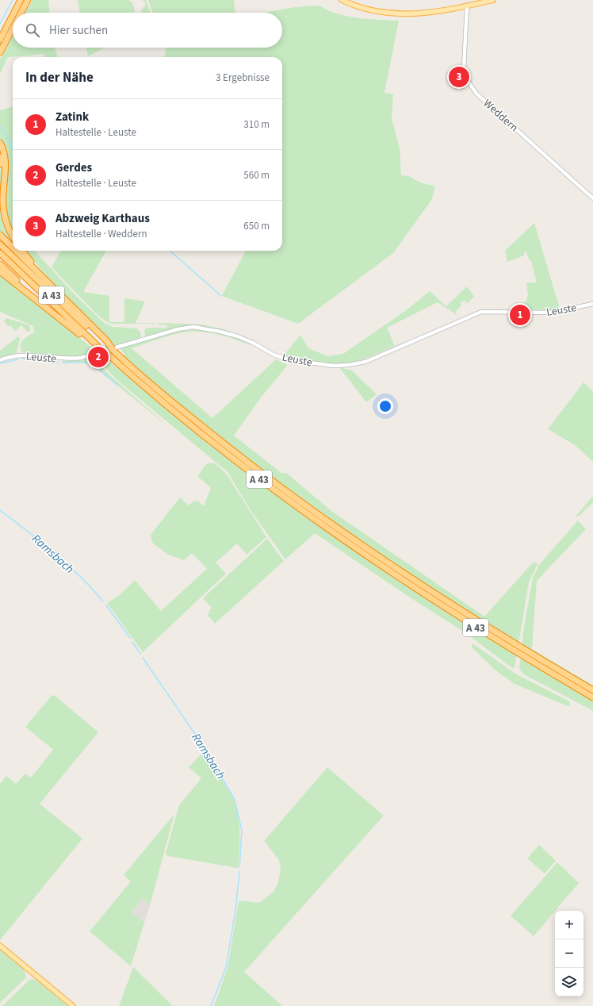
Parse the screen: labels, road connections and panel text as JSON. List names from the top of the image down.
{
  "streets": {
    "highway": ["A 43"],
    "street": ["Weddern", "Leuste"]
  },
  "water": ["Ramsbach"],
  "page": {
    "search": "Hier suchen",
    "heading": ["In der Nähe", "3 Ergebnisse"],
    "pins": ["3", "1", "2"],
    "list": [
      {
        "mark": "1",
        "name": "Zatink",
        "note": "Haltestelle · Leuste",
        "value": "310 m"
      },
      {
        "mark": "2",
        "name": "Gerdes",
        "note": "Haltestelle · Leuste",
        "value": "560 m"
      },
      {
        "mark": "3",
        "name": "Abzweig Karthaus",
        "note": "Haltestelle · Weddern",
        "value": "650 m"
      }
    ],
    "map_buttons": ["+", "−"]
  }
}
